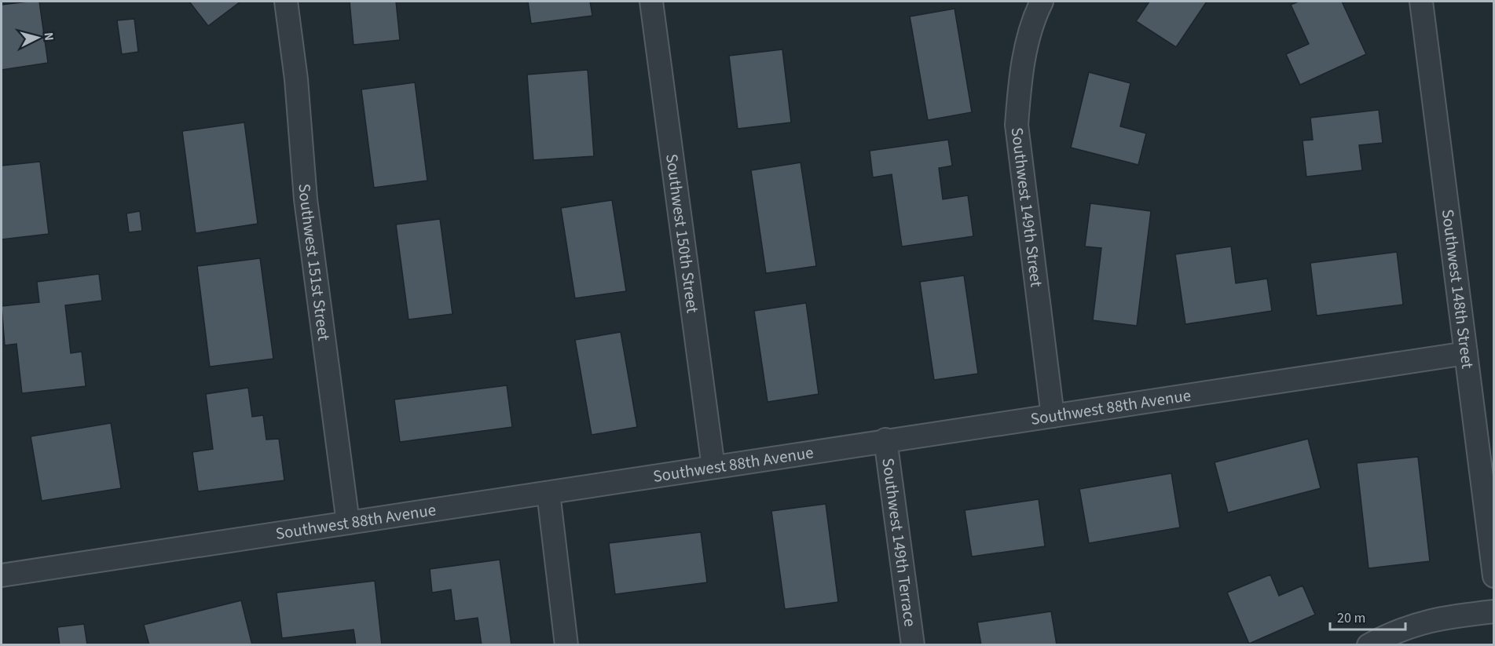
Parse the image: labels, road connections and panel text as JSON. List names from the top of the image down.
{
  "streets": {
    "street": [
      "Southwest 149th Street",
      "Southwest 150th Street",
      "Southwest 151st Street",
      "Southwest 148th Street",
      "Southwest 88th Avenue",
      "Southwest 149th Terrace"
    ]
  },
  "crossings": [
    ["Southwest 149th Street", "Southwest 88th Avenue"],
    ["Southwest 150th Street", "Southwest 88th Avenue"],
    ["Southwest 151st Street", "Southwest 88th Avenue"],
    ["Southwest 148th Street", "Southwest 88th Avenue"],
    ["Southwest 88th Avenue", "Southwest 149th Terrace"]
  ],
  "scale_bar": "20 m",
  "north": "right"
}
